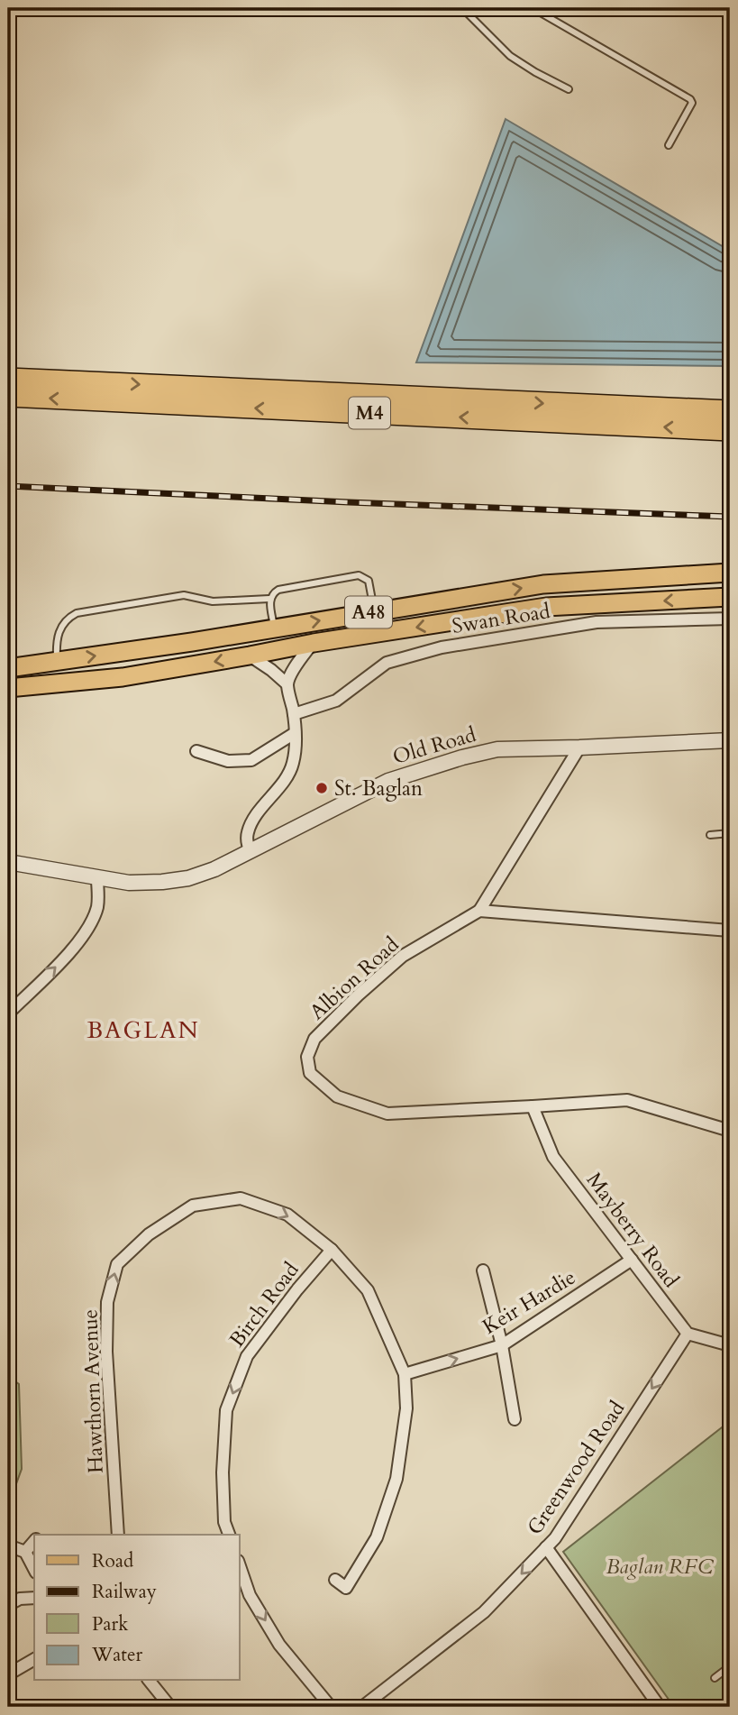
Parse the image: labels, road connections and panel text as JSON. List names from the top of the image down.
{
  "streets": {
    "highway": ["M4"],
    "main road": ["A48"],
    "street": [
      "Swan Road",
      "Old Road",
      "Albion Road",
      "Mayberry Road",
      "Keir Hardie",
      "Birch Road",
      "Hawthorn Avenue",
      "Greenwood Road"
    ]
  },
  "crossings": [
    ["Albion Road", "Mayberry Road"],
    ["Mayberry Road", "Keir Hardie"],
    ["Mayberry Road", "Greenwood Road"],
    ["Keir Hardie", "Hawthorn Avenue"],
    ["Birch Road", "Hawthorn Avenue"]
  ],
  "one_way": ["Keir Hardie", "Birch Road", "Greenwood Road"],
  "districts": ["BAGLAN"],
  "parks": ["Baglan RFC"],
  "places": ["St. Baglan"],
  "legend": [
    "Road",
    "Railway",
    "Park",
    "Water"
  ]
}
